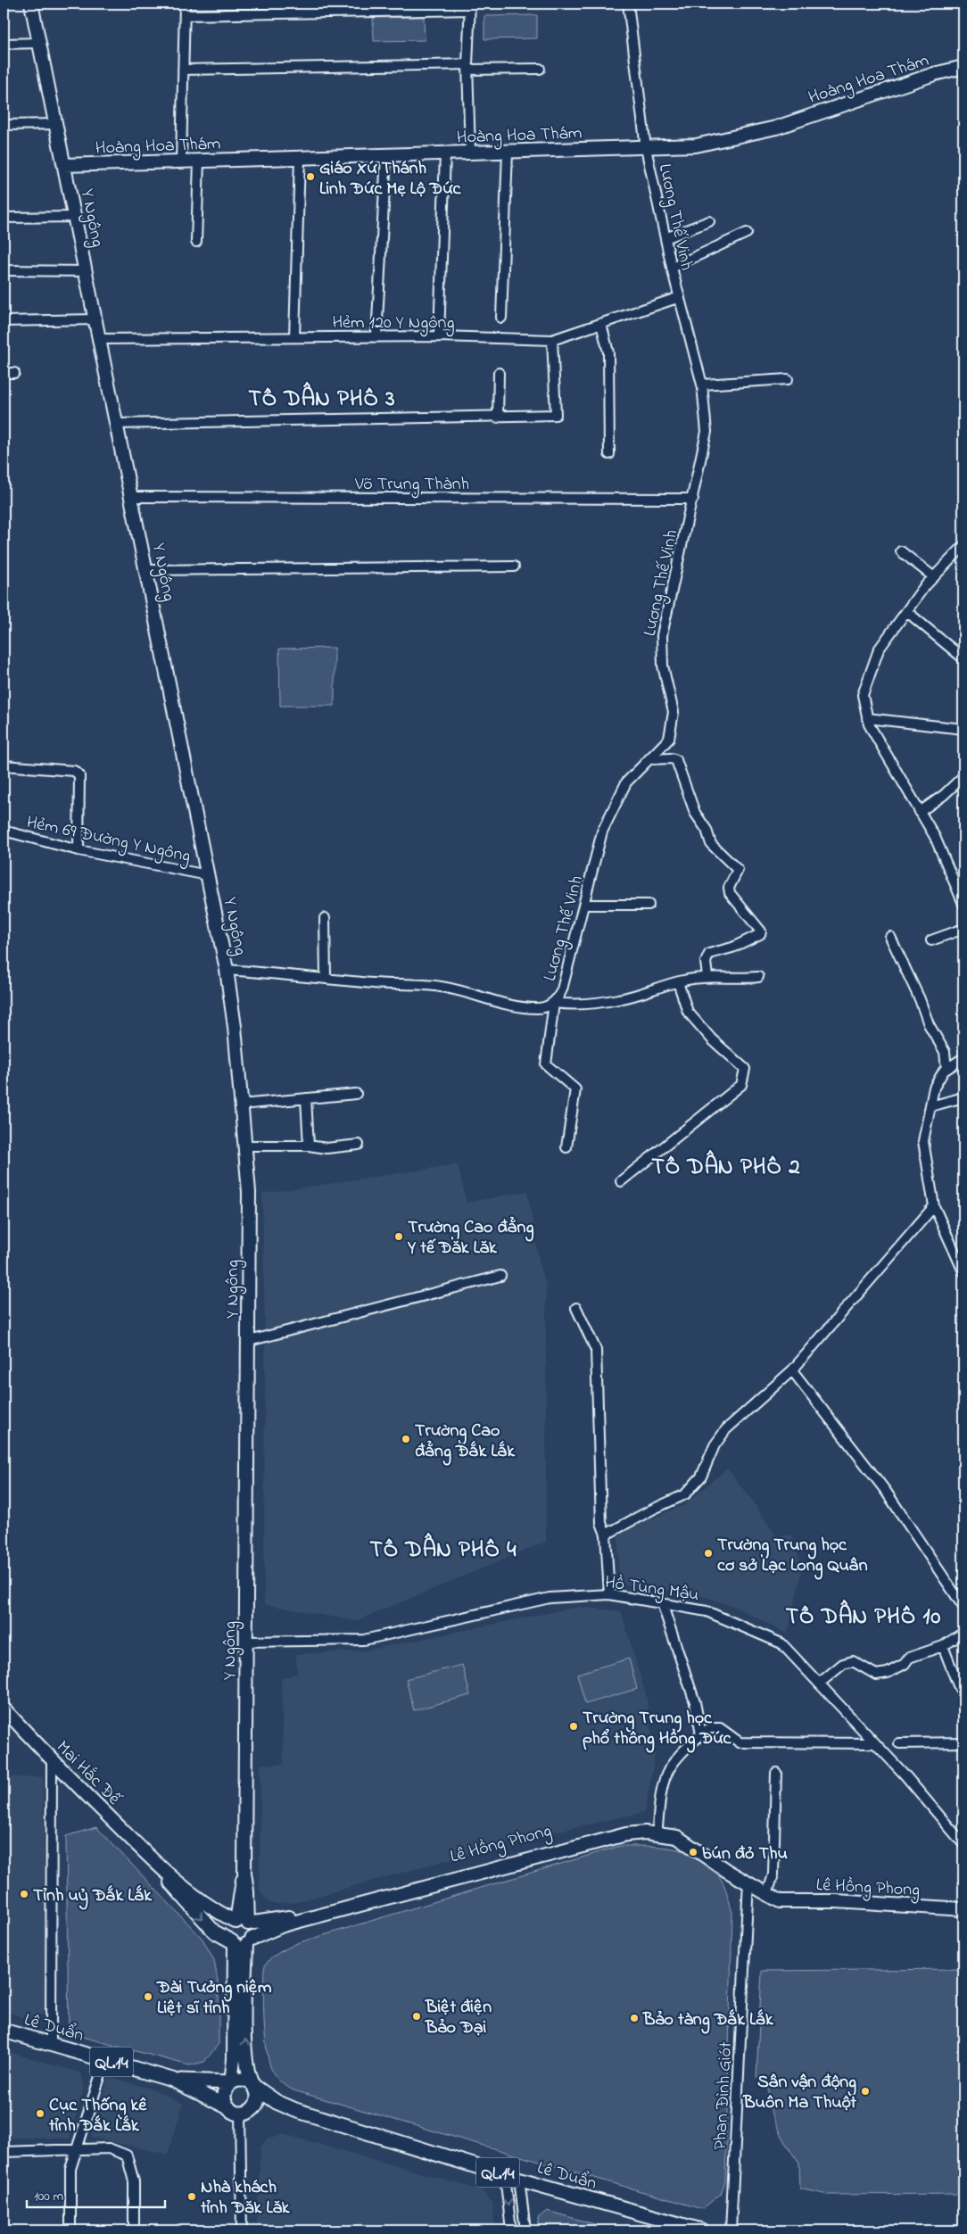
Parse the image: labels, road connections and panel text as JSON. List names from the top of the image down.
{
  "streets": {
    "main road": ["Lê Duẩn", "QL.14"],
    "street": [
      "Hoàng Hoa Thám",
      "Lương Thế Vinh",
      "Y Ngông",
      "Hẻm 120 Y Ngông",
      "Võ Trung Thành",
      "Hẻm 69 Đường Y Ngông",
      "Hồ Tùng Mậu",
      "Mai Hắc Đế",
      "Lê Hồng Phong",
      "Phan Đình Giót"
    ]
  },
  "crossings": [
    ["Hoàng Hoa Thám", "Lương Thế Vinh"],
    ["Hoàng Hoa Thám", "Y Ngông"],
    ["Lương Thế Vinh", "Y Ngông"],
    ["Lương Thế Vinh", "Hẻm 120 Y Ngông"],
    ["Lương Thế Vinh", "Võ Trung Thành"],
    ["Y Ngông", "Hẻm 120 Y Ngông"],
    ["Y Ngông", "Võ Trung Thành"],
    ["Y Ngông", "Hẻm 69 Đường Y Ngông"],
    ["Y Ngông", "Hồ Tùng Mậu"],
    ["Y Ngông", "Mai Hắc Đế"],
    ["Y Ngông", "Lê Hồng Phong"],
    ["Mai Hắc Đế", "Lê Hồng Phong"],
    ["Lê Hồng Phong", "Phan Đình Giót"]
  ],
  "districts": [
    "TỔ DÂN PHỐ 3",
    "TỔ DÂN PHỐ 2",
    "TỔ DÂN PHỐ 4",
    "TỔ DÂN PHỐ 10"
  ],
  "places": [
    "Giáo Xứ Thánh Linh Đức Mẹ Lộ Đức",
    "Trường Cao đẳng Y tế Đăk Lăk",
    "Trường Cao đẳng Đắk Lắk",
    "Trường Trung học cơ sở Lạc Long Quân",
    "Trường Trung học phổ thông Hồng Đức",
    "bún đỏ Thu",
    "Tỉnh uỷ Đắk Lắk",
    "Đài Tưởng niệm Liệt sĩ tỉnh",
    "Biệt điện Bảo Đại",
    "Bảo tàng Đắk Lắk",
    "Sân vận động Buôn Ma Thuột",
    "Cục Thống kê tỉnh Đắk Lắk",
    "Nhà khách tỉnh Đăk Lăk"
  ],
  "scale_bar": "100 m"
}
